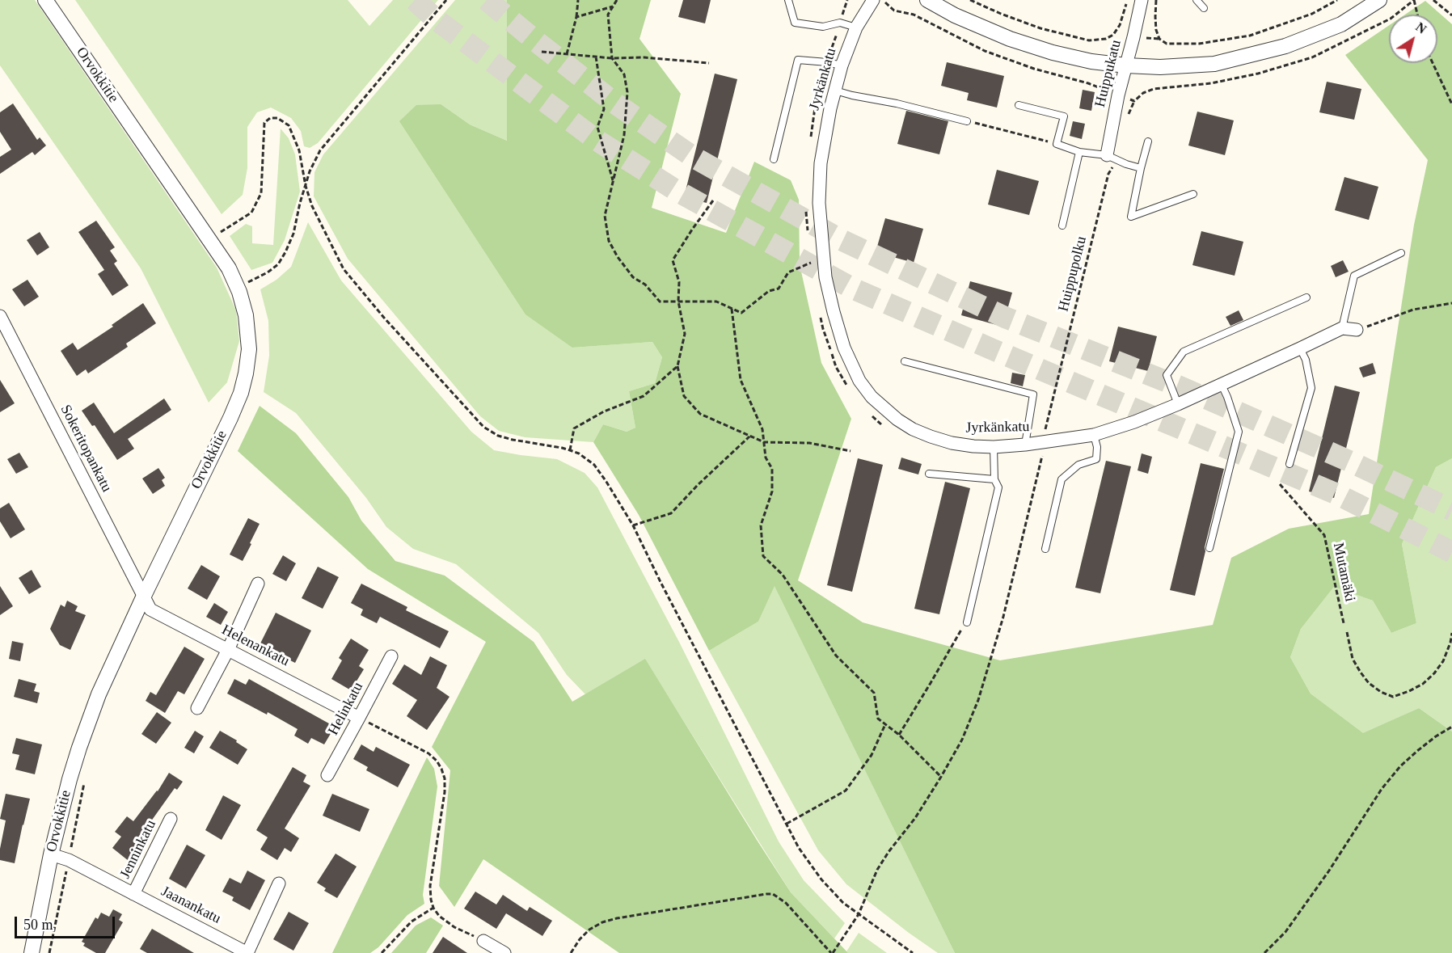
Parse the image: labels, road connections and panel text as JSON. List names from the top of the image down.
{
  "streets": {
    "street": [
      "Huippukatu",
      "Orvokkitie",
      "Jyrkänkatu",
      "Sokeritopankatu",
      "Helenankatu",
      "Helinkatu",
      "Jenninkatu",
      "Jaanankatu"
    ],
    "path": ["Huippupolku", "Mutamäki"]
  },
  "crossings": [
    ["Huippukatu", "Huippupolku"],
    ["Orvokkitie", "Sokeritopankatu"],
    ["Orvokkitie", "Helenankatu"],
    ["Orvokkitie", "Jaanankatu"],
    ["Jyrkänkatu", "Huippupolku"],
    ["Sokeritopankatu", "Helenankatu"],
    ["Helenankatu", "Helinkatu"],
    ["Jenninkatu", "Jaanankatu"]
  ],
  "scale_bar": "50 m",
  "north": "top right"
}
